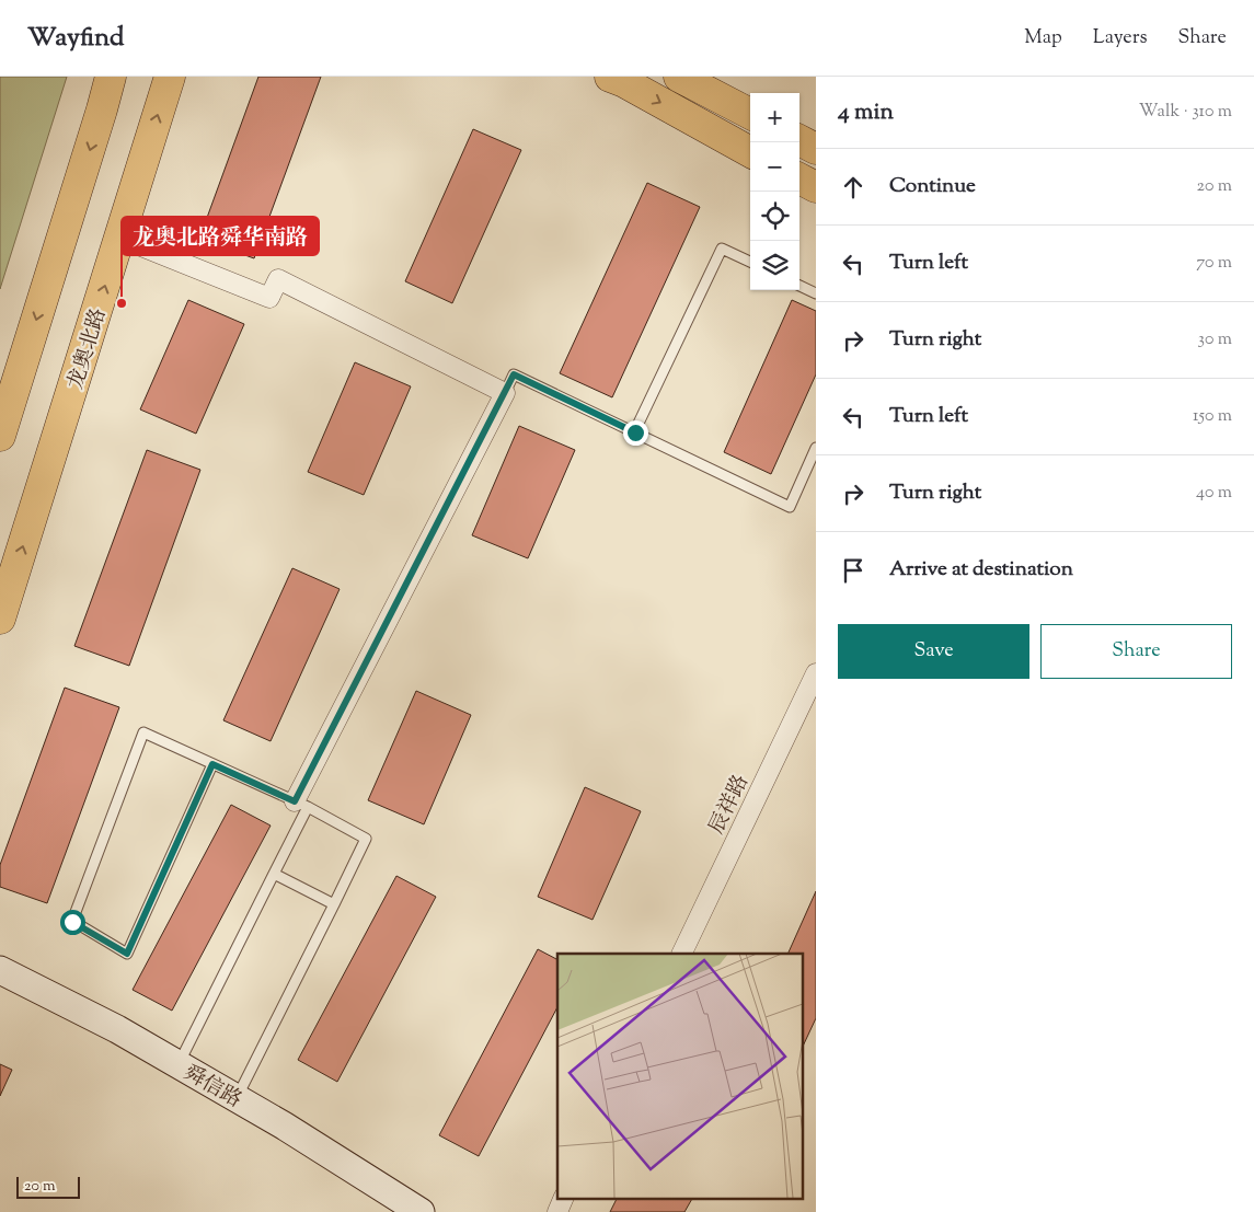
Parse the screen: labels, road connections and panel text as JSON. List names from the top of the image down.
{
  "streets": {
    "main road": ["龙奥北路"],
    "street": ["辰祥路", "舜信路"]
  },
  "places": ["龙奥北路舜华南路"],
  "scale_bar": "20 m",
  "page": {
    "header": "Wayfind",
    "nav": ["Map", "Layers", "Share"],
    "heading": ["4 min", "Walk · 310 m"],
    "map_buttons": ["+", "−"],
    "list": [
      ["Continue", "20 m"],
      ["Turn left", "70 m"],
      ["Turn right", "30 m"],
      ["Turn left", "150 m"],
      ["Turn right", "40 m"],
      "Arrive at destination"
    ],
    "buttons": ["Save", "Share"],
    "scale": "20 m"
  }
}
